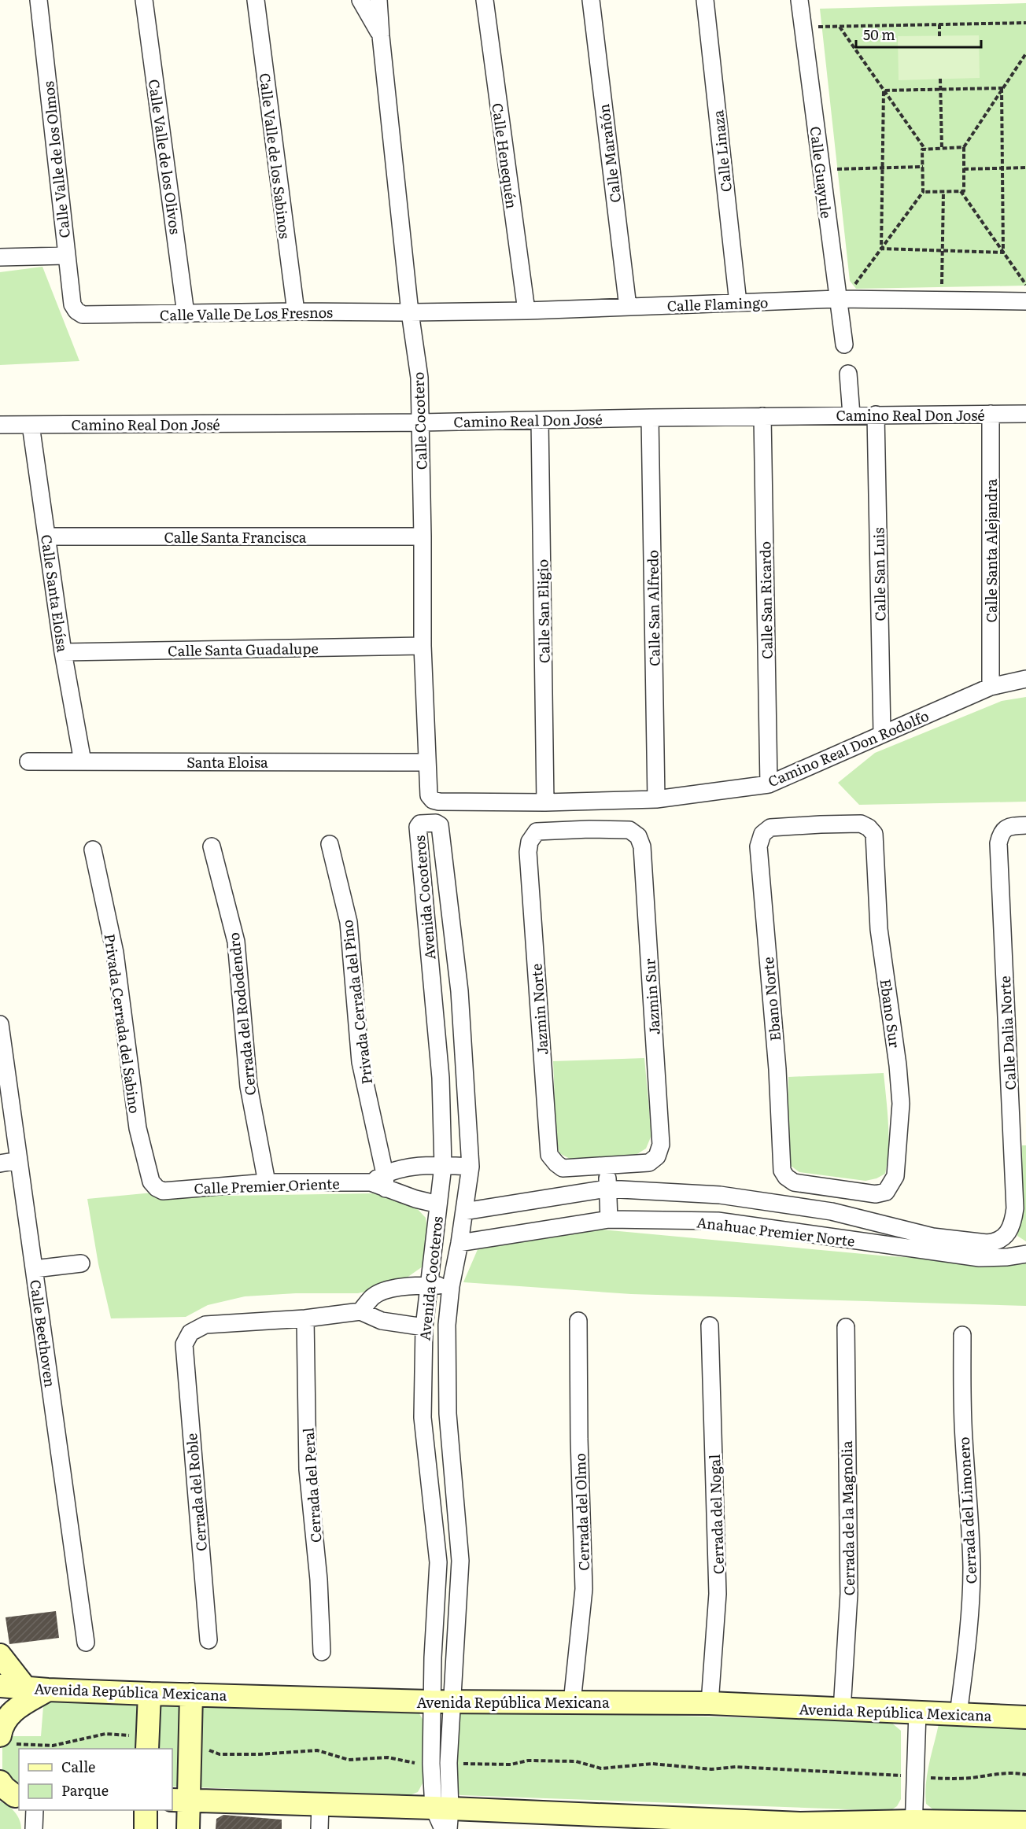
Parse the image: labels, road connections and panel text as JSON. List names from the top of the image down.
{
  "streets": {
    "main road": ["Avenida República Mexicana"],
    "street": [
      "Calle Linaza",
      "Calle Marañón",
      "Calle Valle de los Sabinos",
      "Calle Henequén",
      "Calle Valle de los Olivos",
      "Calle Valle de los Olmos",
      "Calle Guayule",
      "Calle Flamingo",
      "Calle Valle De Los Fresnos",
      "Camino Real Don José",
      "Calle Cocotero",
      "Calle Santa Francisca",
      "Calle Santa Alejandra",
      "Calle San Luis",
      "Calle Santa Eloísa",
      "Calle San Ricardo",
      "Calle San Alfredo",
      "Calle San Eligio",
      "Calle Santa Guadalupe",
      "Camino Real Don Rodolfo",
      "Santa Eloisa",
      "Avenida Cocoteros",
      "Jazmin Sur",
      "Ebano Norte",
      "Privada Cerrada del Pino",
      "Jazmin Norte",
      "Ebano Sur",
      "Cerrada del Rododendro",
      "Privada Cerrada del Sabino",
      "Calle Dalia Norte",
      "Calle Premier Oriente",
      "Anahuac Premier Norte",
      "Calle Beethoven",
      "Cerrada del Peral",
      "Cerrada del Roble",
      "Cerrada del Limonero",
      "Cerrada del Olmo",
      "Cerrada del Nogal",
      "Cerrada de la Magnolia"
    ]
  },
  "crossings": [
    ["Calle Linaza", "Calle Flamingo"],
    ["Calle Marañón", "Calle Flamingo"],
    ["Calle Valle de los Sabinos", "Calle Valle De Los Fresnos"],
    ["Calle Henequén", "Calle Flamingo"],
    ["Calle Valle de los Olivos", "Calle Valle De Los Fresnos"],
    ["Calle Valle de los Olmos", "Calle Valle De Los Fresnos"],
    ["Calle Guayule", "Calle Flamingo"],
    ["Calle Flamingo", "Calle Valle De Los Fresnos"],
    ["Calle Flamingo", "Calle Cocotero"],
    ["Calle Valle De Los Fresnos", "Calle Cocotero"],
    ["Camino Real Don José", "Calle Cocotero"],
    ["Camino Real Don José", "Calle Santa Alejandra"],
    ["Camino Real Don José", "Calle San Luis"],
    ["Camino Real Don José", "Calle Santa Eloísa"],
    ["Camino Real Don José", "Calle San Ricardo"],
    ["Camino Real Don José", "Calle San Alfredo"],
    ["Camino Real Don José", "Calle San Eligio"],
    ["Calle Cocotero", "Calle Santa Francisca"],
    ["Calle Cocotero", "Calle Santa Guadalupe"],
    ["Calle Cocotero", "Camino Real Don Rodolfo"],
    ["Calle Cocotero", "Santa Eloisa"],
    ["Calle Santa Francisca", "Calle Santa Eloísa"],
    ["Calle Santa Alejandra", "Camino Real Don Rodolfo"],
    ["Calle San Luis", "Camino Real Don Rodolfo"],
    ["Calle Santa Eloísa", "Calle Santa Guadalupe"],
    ["Calle Santa Eloísa", "Santa Eloisa"],
    ["Calle San Ricardo", "Camino Real Don Rodolfo"],
    ["Calle San Alfredo", "Camino Real Don Rodolfo"],
    ["Calle San Eligio", "Camino Real Don Rodolfo"],
    ["Avenida Cocoteros", "Calle Premier Oriente"],
    ["Avenida Cocoteros", "Anahuac Premier Norte"],
    ["Avenida Cocoteros", "Avenida República Mexicana"],
    ["Jazmin Sur", "Jazmin Norte"],
    ["Ebano Norte", "Ebano Sur"],
    ["Privada Cerrada del Pino", "Calle Premier Oriente"],
    ["Cerrada del Rododendro", "Calle Premier Oriente"],
    ["Privada Cerrada del Sabino", "Calle Premier Oriente"],
    ["Calle Dalia Norte", "Anahuac Premier Norte"],
    ["Cerrada del Peral", "Cerrada del Roble"],
    ["Cerrada del Limonero", "Avenida República Mexicana"],
    ["Cerrada del Olmo", "Avenida República Mexicana"],
    ["Cerrada del Nogal", "Avenida República Mexicana"],
    ["Cerrada de la Magnolia", "Avenida República Mexicana"]
  ],
  "legend": ["Calle", "Parque"],
  "scale_bar": "50 m"
}
